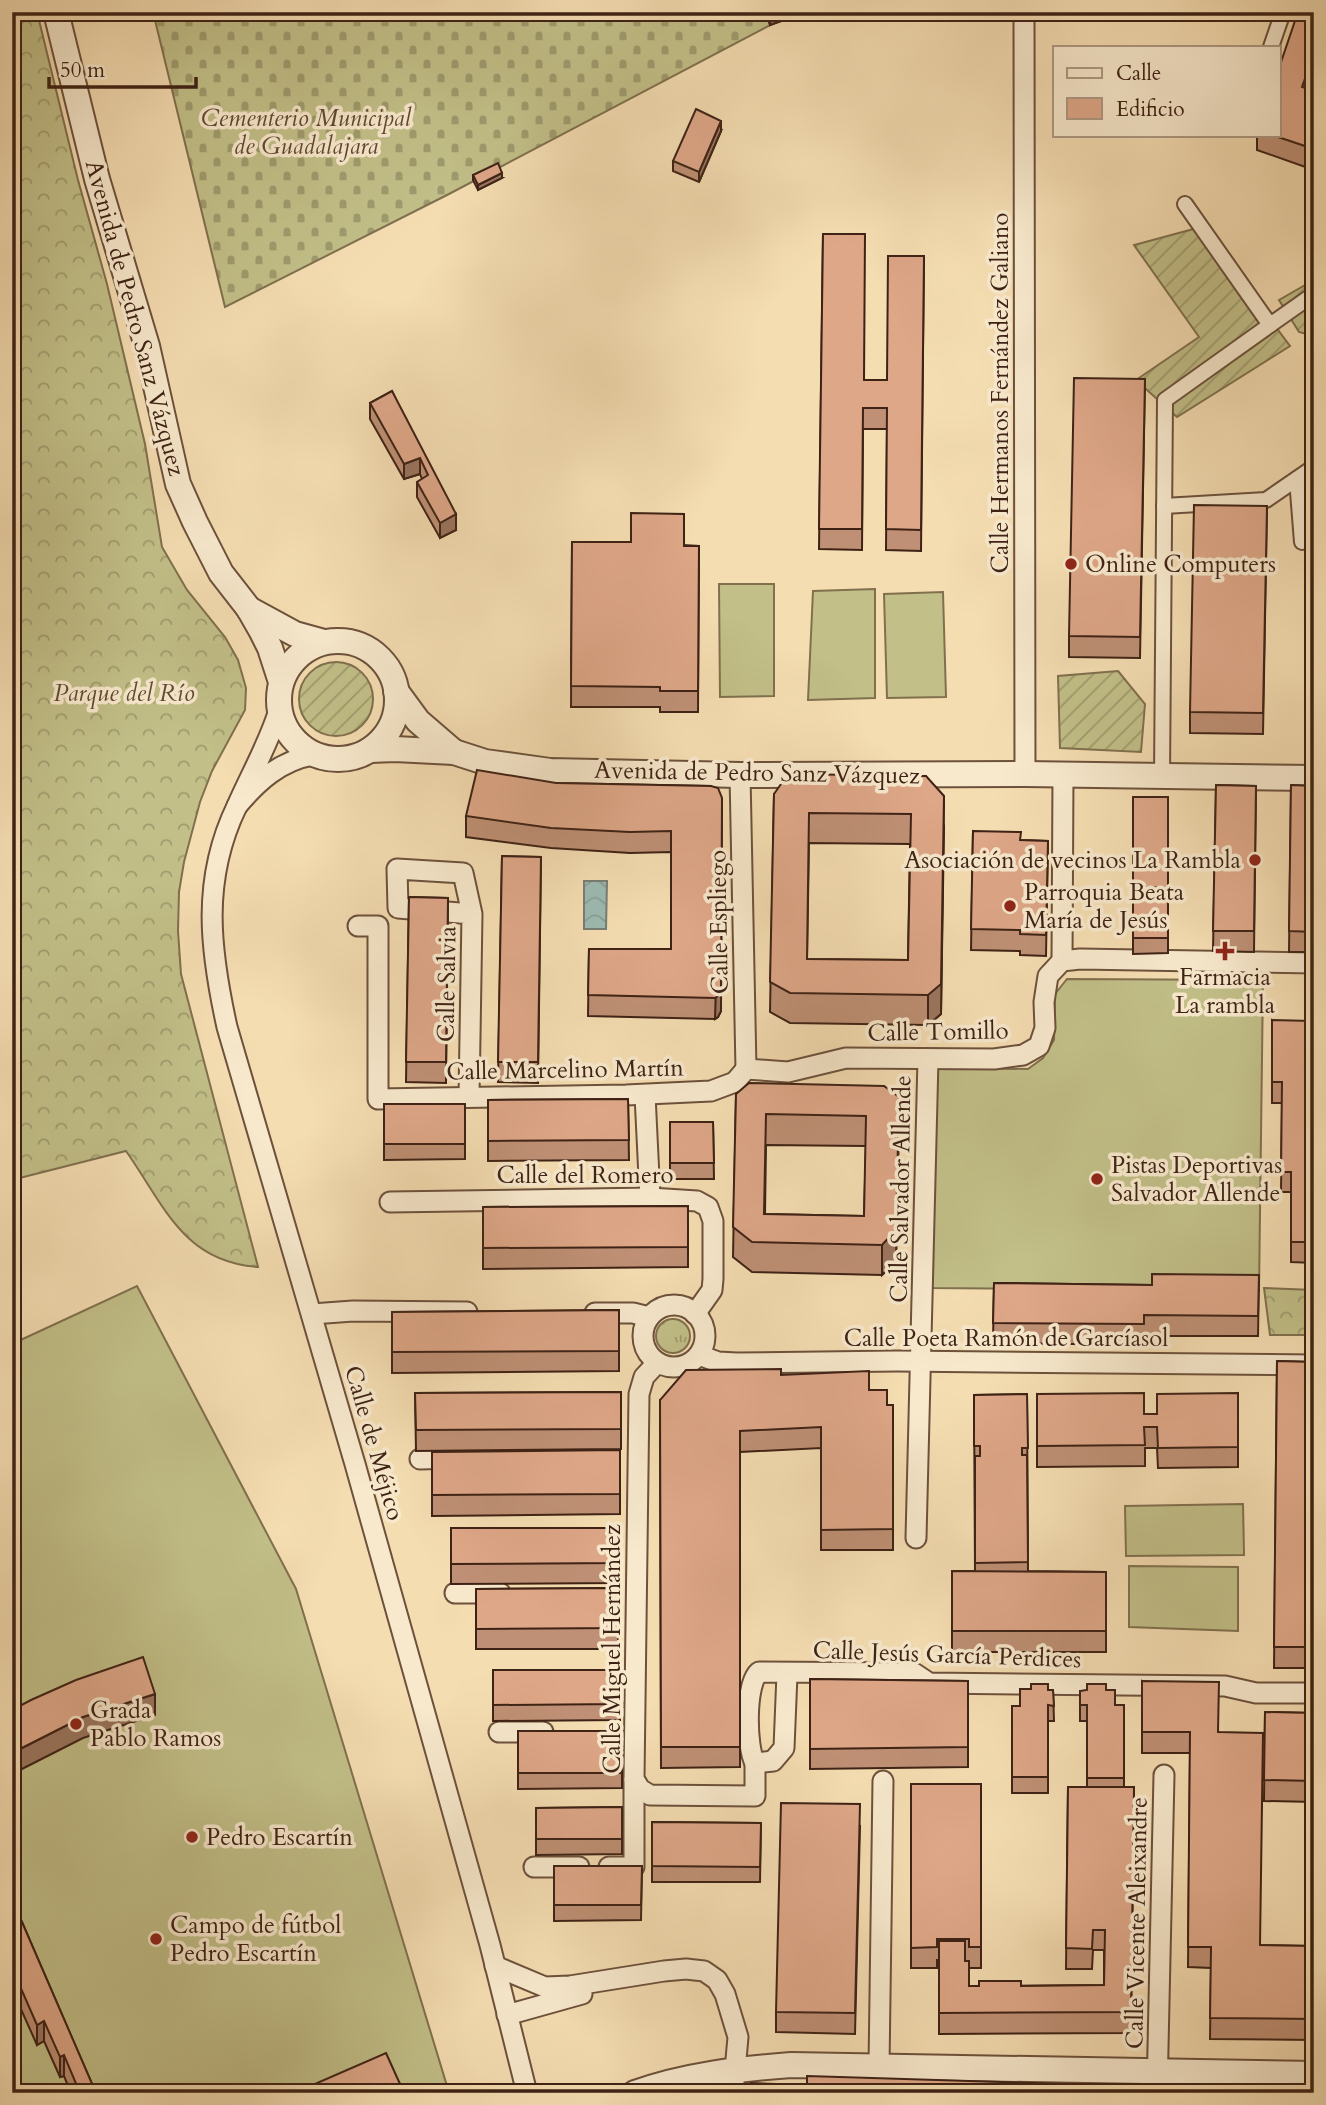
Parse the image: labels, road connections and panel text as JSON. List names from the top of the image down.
{
  "streets": {
    "street": [
      "Avenida de Pedro Sanz Vázquez",
      "Calle Hermanos Fernández Galiano",
      "Calle Espliego",
      "Calle Salvia",
      "Calle Tomillo",
      "Calle Marcelino Martín",
      "Calle del Romero",
      "Calle Salvador Allende",
      "Calle Poeta Ramón de Garcíasol",
      "Calle de Méjico",
      "Calle Miguel Hernández",
      "Calle Jesús García Perdices",
      "Calle Vicente Aleixandre"
    ]
  },
  "crossings": [
    ["Avenida de Pedro Sanz Vázquez", "Calle Hermanos Fernández Galiano"],
    ["Avenida de Pedro Sanz Vázquez", "Calle Espliego"],
    ["Avenida de Pedro Sanz Vázquez", "Calle de Méjico"],
    ["Calle Espliego", "Calle Tomillo"],
    ["Calle Espliego", "Calle Marcelino Martín"],
    ["Calle Salvia", "Calle Marcelino Martín"],
    ["Calle Tomillo", "Calle Marcelino Martín"],
    ["Calle Tomillo", "Calle Salvador Allende"],
    ["Calle del Romero", "Calle Poeta Ramón de Garcíasol"],
    ["Calle del Romero", "Calle Miguel Hernández"],
    ["Calle Salvador Allende", "Calle Poeta Ramón de Garcíasol"],
    ["Calle Poeta Ramón de Garcíasol", "Calle Miguel Hernández"],
    ["Calle Miguel Hernández", "Calle Jesús García Perdices"]
  ],
  "parks": ["Cementerio Municipal de Guadalajara", "Parque del Río"],
  "places": {
    "other": [
      "Online Computers",
      "Asociación de vecinos La Rambla",
      "Parroquia Beata María de Jesús",
      "Pistas Deportivas Salvador Allende",
      "Grada Pablo Ramos",
      "Pedro Escartín",
      "Campo de fútbol Pedro Escartín"
    ],
    "health": ["Farmacia La rambla"]
  },
  "legend": ["Calle", "Edificio"],
  "scale_bar": "50 m"
}
